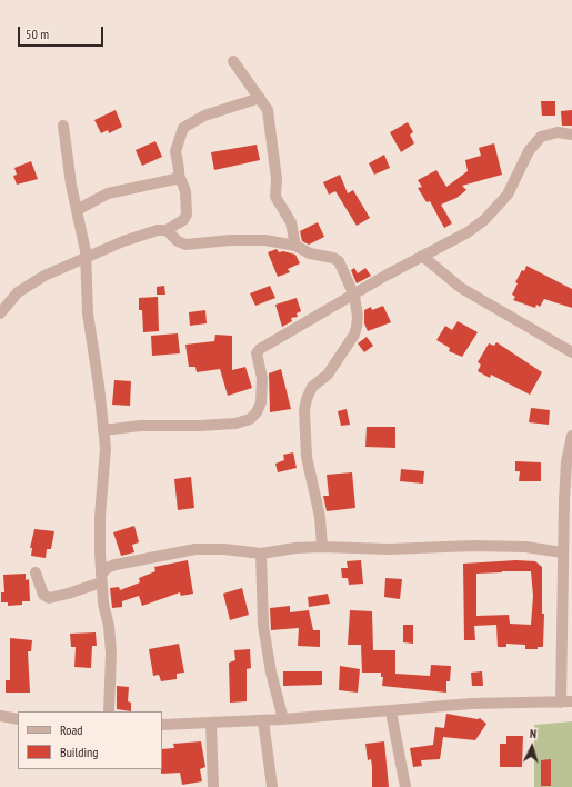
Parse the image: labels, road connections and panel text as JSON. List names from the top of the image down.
{
  "legend": ["Road", "Building"],
  "scale_bar": "50 m",
  "north": "top"
}
